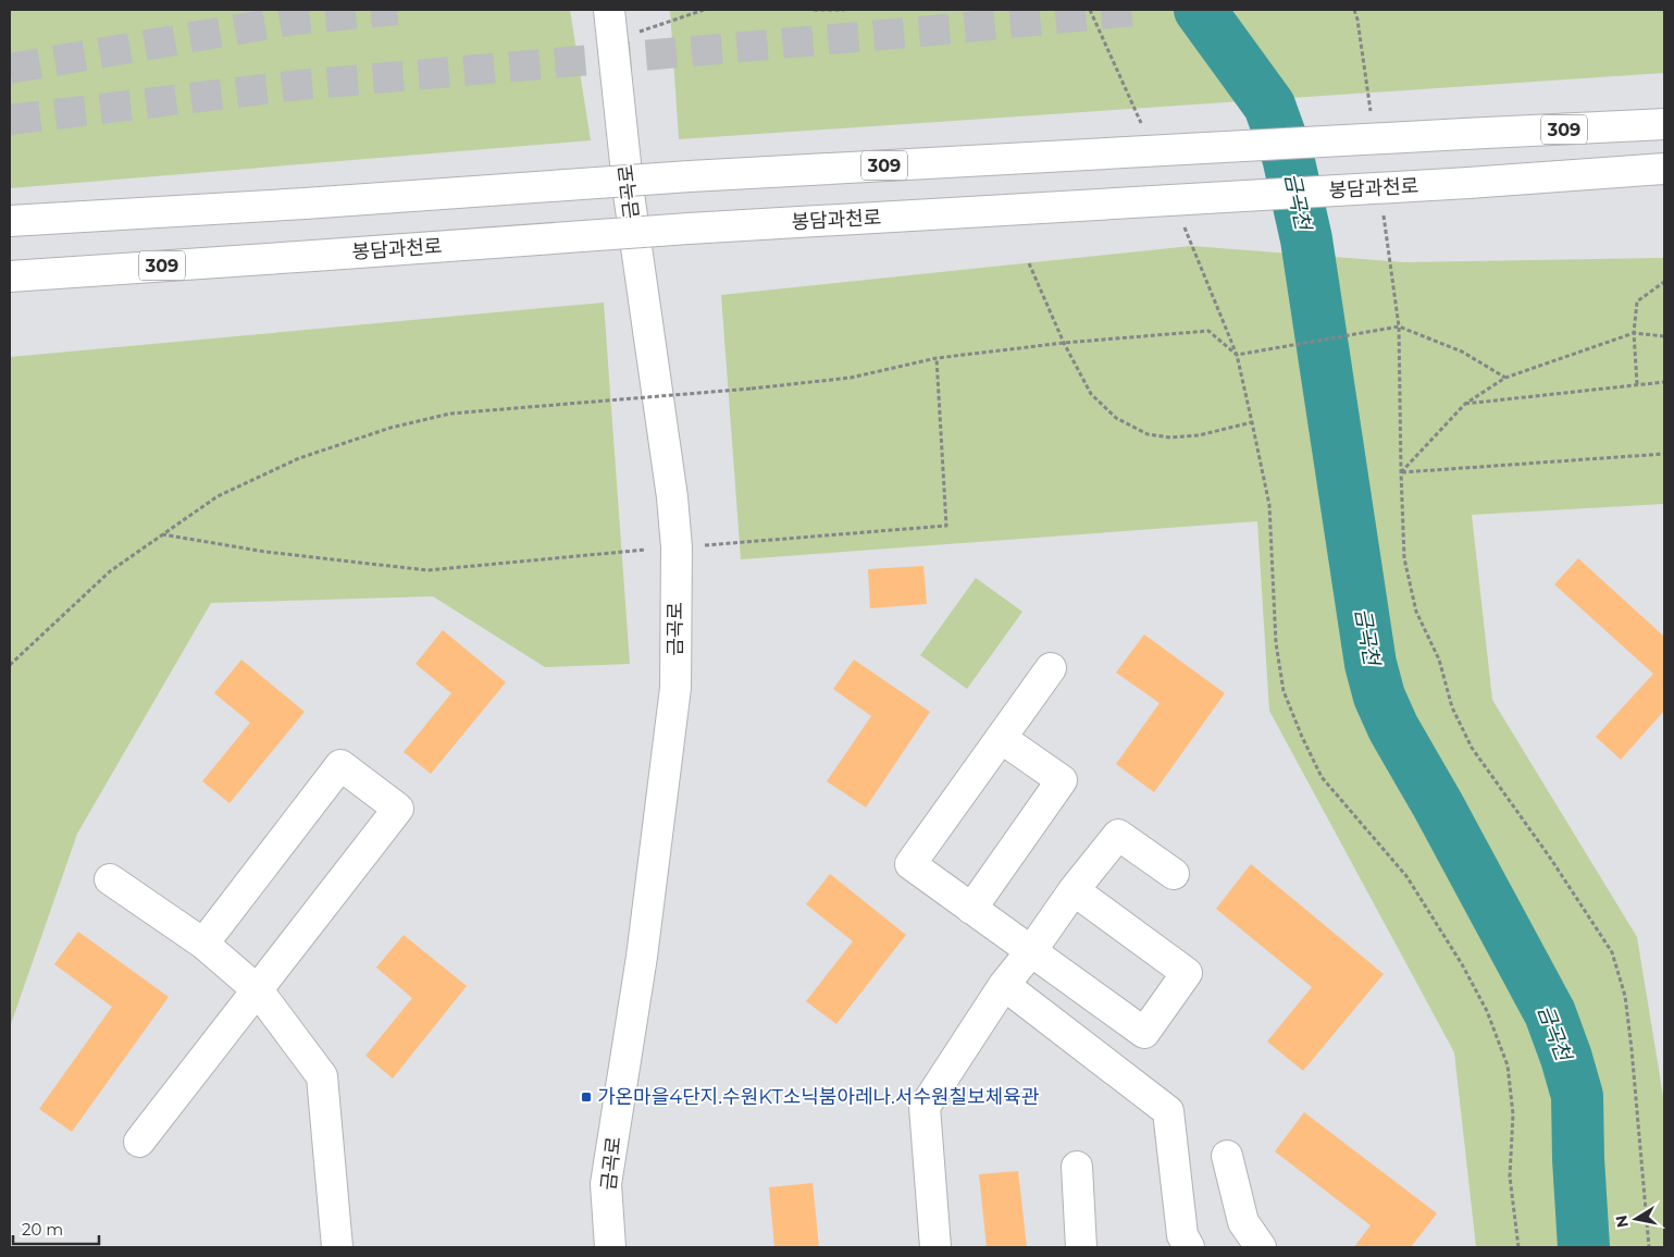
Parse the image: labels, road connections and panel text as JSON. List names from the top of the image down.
{
  "streets": {
    "main road": ["309", "봉담과천로", "금곡로"]
  },
  "water": ["금곡천"],
  "places": {
    "transit": ["가온마을4단지.수원KT소닉붐아레나.서수원칠보체육관"]
  },
  "scale_bar": "20 m",
  "north": "left"
}
